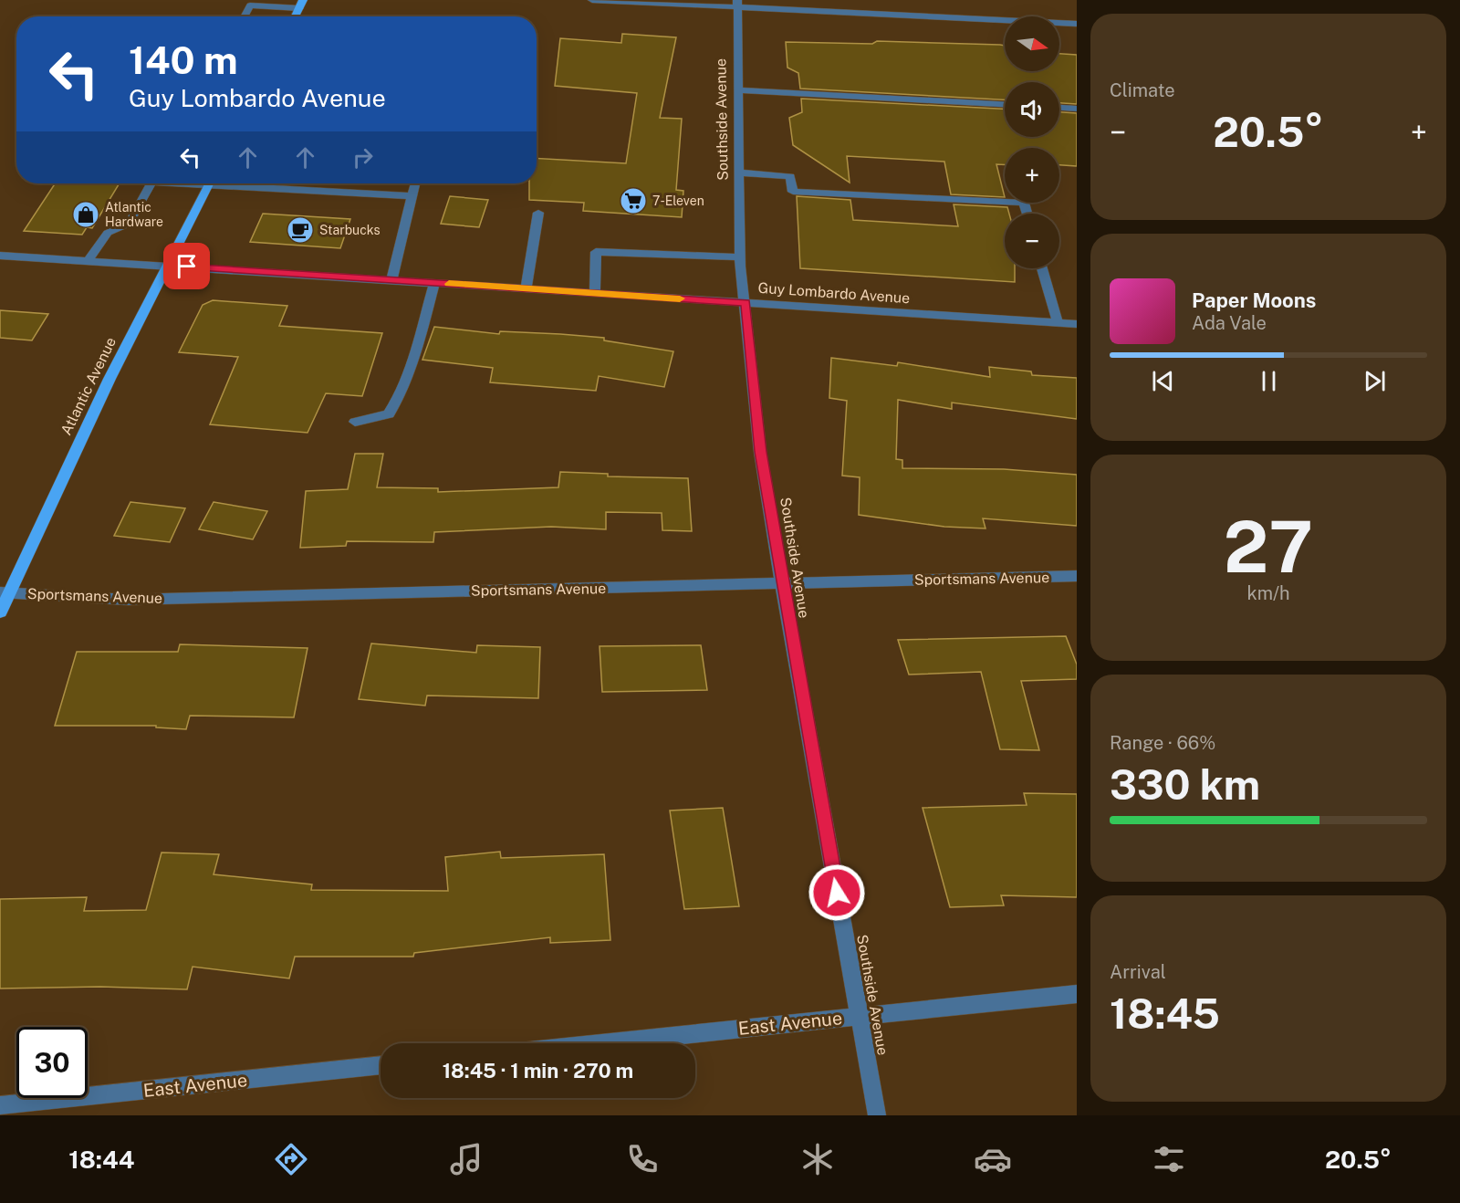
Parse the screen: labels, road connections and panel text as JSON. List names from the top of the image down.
{
  "streets": {
    "main road": ["Atlantic Avenue"],
    "street": [
      "Southside Avenue",
      "Guy Lombardo Avenue",
      "Sportsmans Avenue",
      "East Avenue"
    ]
  },
  "crossings": [
    ["Southside Avenue", "Guy Lombardo Avenue"],
    ["Southside Avenue", "Sportsmans Avenue"],
    ["Southside Avenue", "East Avenue"],
    ["Guy Lombardo Avenue", "Atlantic Avenue"],
    ["Atlantic Avenue", "Sportsmans Avenue"]
  ],
  "places": {
    "supermarket": ["7-Eleven"],
    "shop": ["Atlantic Hardware"],
    "cafe": ["Starbucks"]
  },
  "north": "right",
  "page": {
    "tile": [
      "Climate",
      ["27", "km/h"],
      ["Range · 66%", "330 km"],
      ["Arrival", "18:45"]
    ],
    "map_buttons": ["+", "−"],
    "turn": ["140 m", "Guy Lombardo Avenue"],
    "heat": ["−", "20.5°", "+"],
    "song": ["Paper Moons", "Ada Vale"],
    "limit": "30",
    "trip": "18:45 · 1 min · 270 m",
    "tabs": ["18:44", "20.5°"]
  }
}
